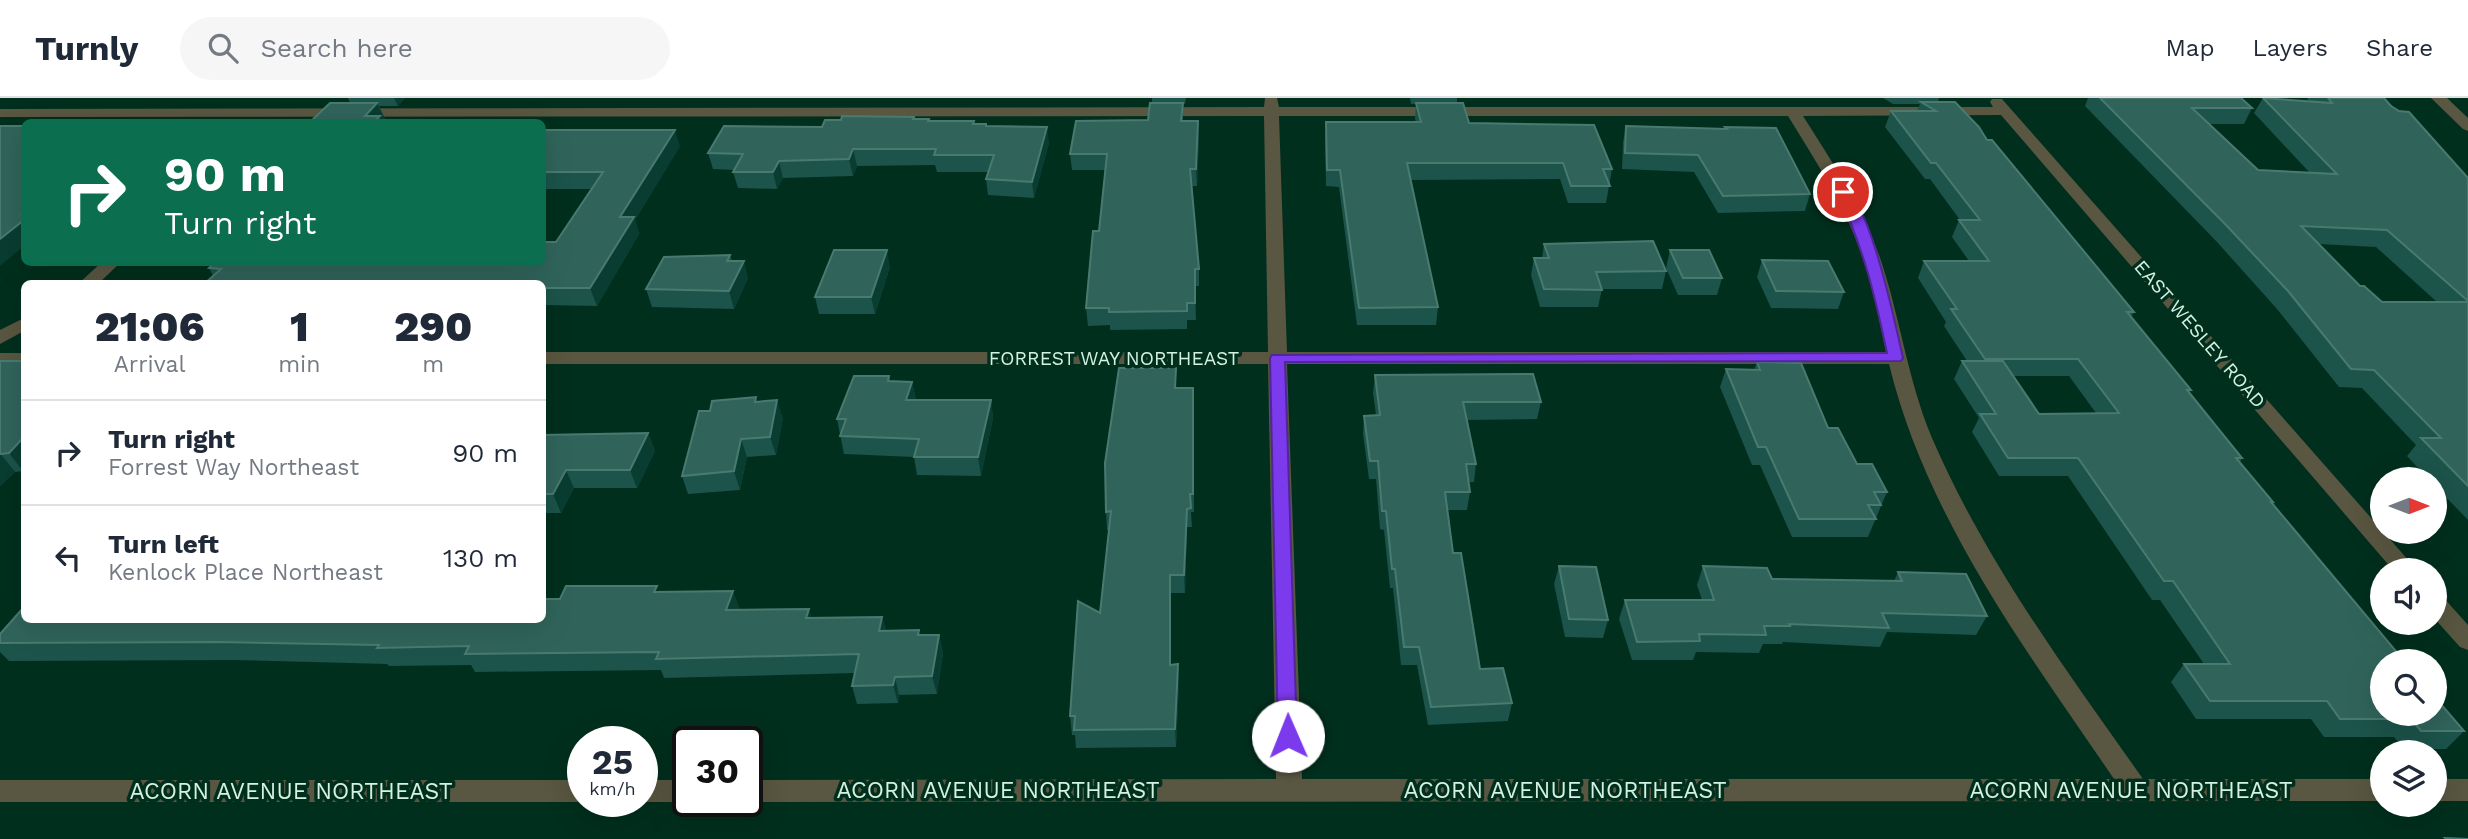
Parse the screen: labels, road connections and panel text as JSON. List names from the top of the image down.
{
  "streets": {
    "street": ["EAST WESLEY ROAD", "FORREST WAY NORTHEAST", "ACORN AVENUE NORTHEAST"]
  },
  "north": "right",
  "page": {
    "header": "Turnly",
    "search": "Search here",
    "nav": ["Map", "Layers", "Share"],
    "turn": ["90 m", "Turn right"],
    "eta": [
      "21:06",
      "Arrival",
      "1",
      "min",
      "290",
      "m"
    ],
    "list": [
      {
        "name": "Turn right",
        "note": "Forrest Way Northeast",
        "value": "90 m"
      },
      {
        "name": "Turn left",
        "note": "Kenlock Place Northeast",
        "value": "130 m"
      }
    ],
    "speed": "25 km/h",
    "limit": "30"
  }
}
